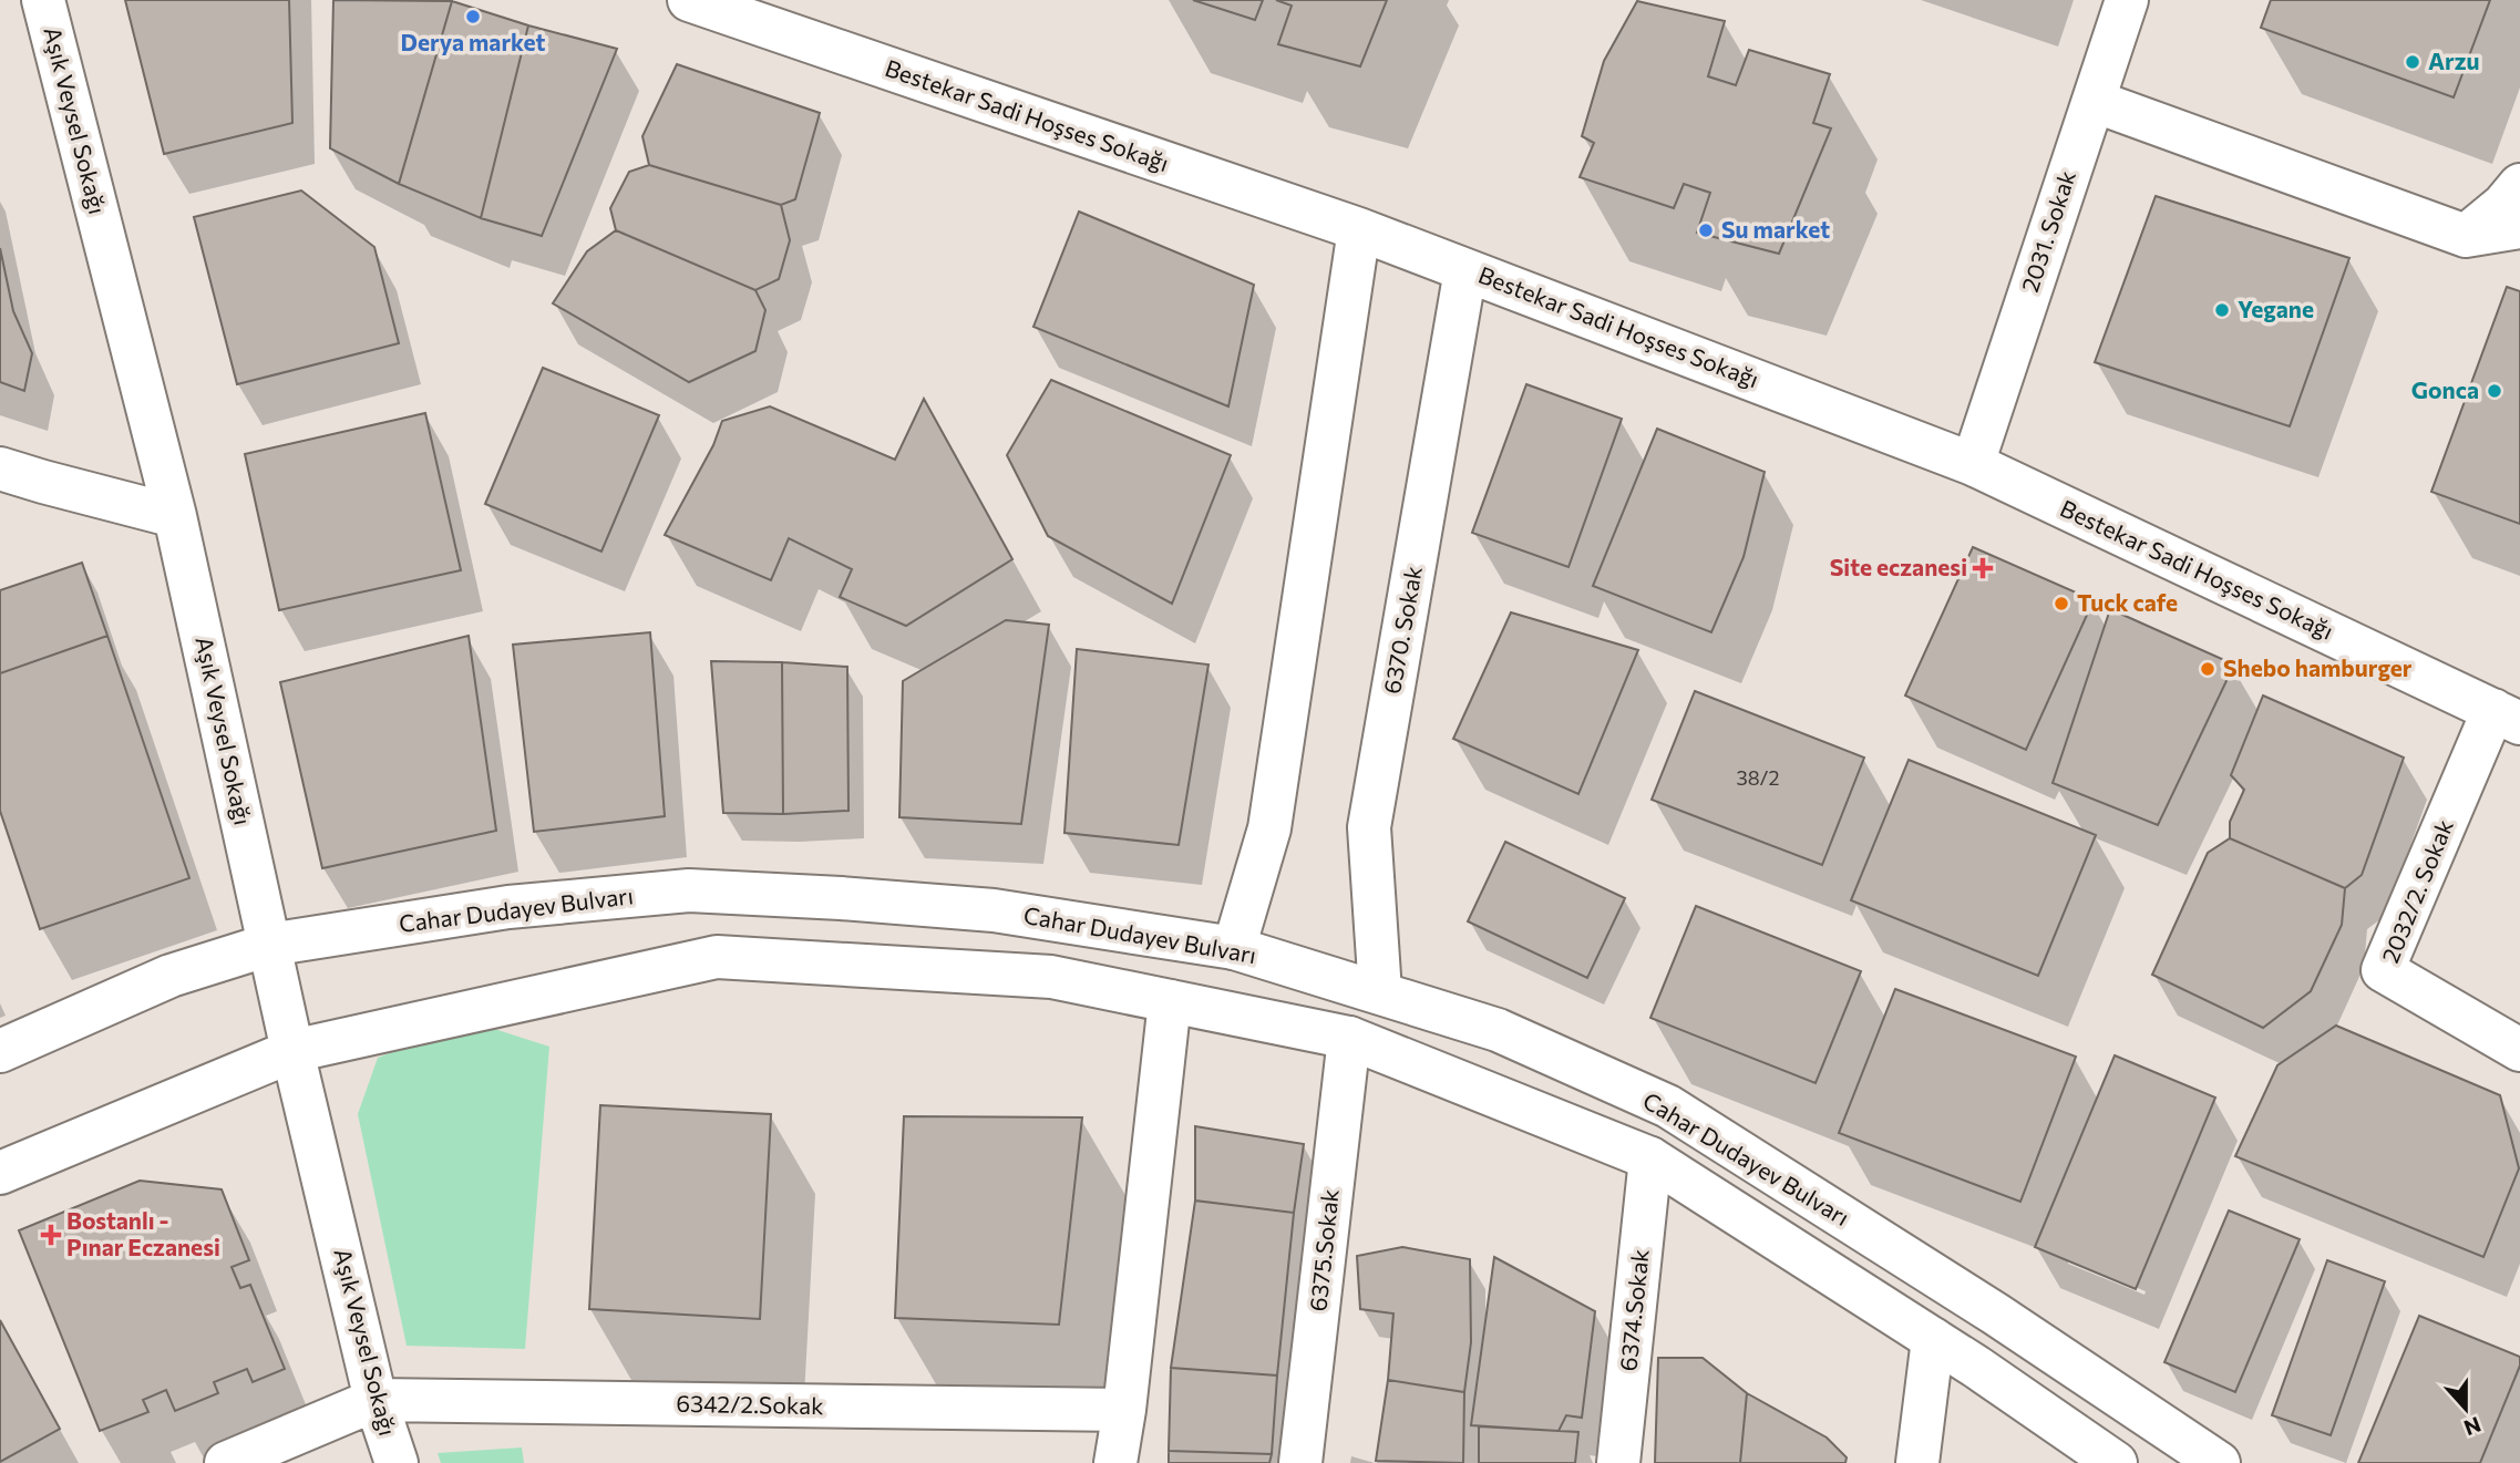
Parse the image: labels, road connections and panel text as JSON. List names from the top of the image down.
{
  "streets": {
    "street": [
      "Bestekar Sadi Hoşses Sokağı",
      "Aşık Veysel Sokağı",
      "2031. Sokak",
      "6370. Sokak",
      "2032/2. Sokak",
      "Cahar Dudayev Bulvarı",
      "6375.Sokak",
      "6374.Sokak",
      "6342/2.Sokak"
    ]
  },
  "crossings": [
    ["Bestekar Sadi Hoşses Sokağı", "2031. Sokak"],
    ["Bestekar Sadi Hoşses Sokağı", "6370. Sokak"],
    ["Bestekar Sadi Hoşses Sokağı", "2032/2. Sokak"],
    ["Aşık Veysel Sokağı", "Cahar Dudayev Bulvarı"],
    ["Aşık Veysel Sokağı", "6342/2.Sokak"],
    ["6370. Sokak", "Cahar Dudayev Bulvarı"],
    ["Cahar Dudayev Bulvarı", "6375.Sokak"],
    ["Cahar Dudayev Bulvarı", "6374.Sokak"]
  ],
  "places": {
    "other": [
      "Derya market",
      "Arzu",
      "Su market",
      "Yegane",
      "Gonca",
      "Tuck cafe",
      "Shebo hamburger"
    ],
    "health": ["Site eczanesi", "Bostanlı - Pınar Eczanesi"]
  },
  "house_numbers": ["38/2"],
  "north": "bottom"
}
